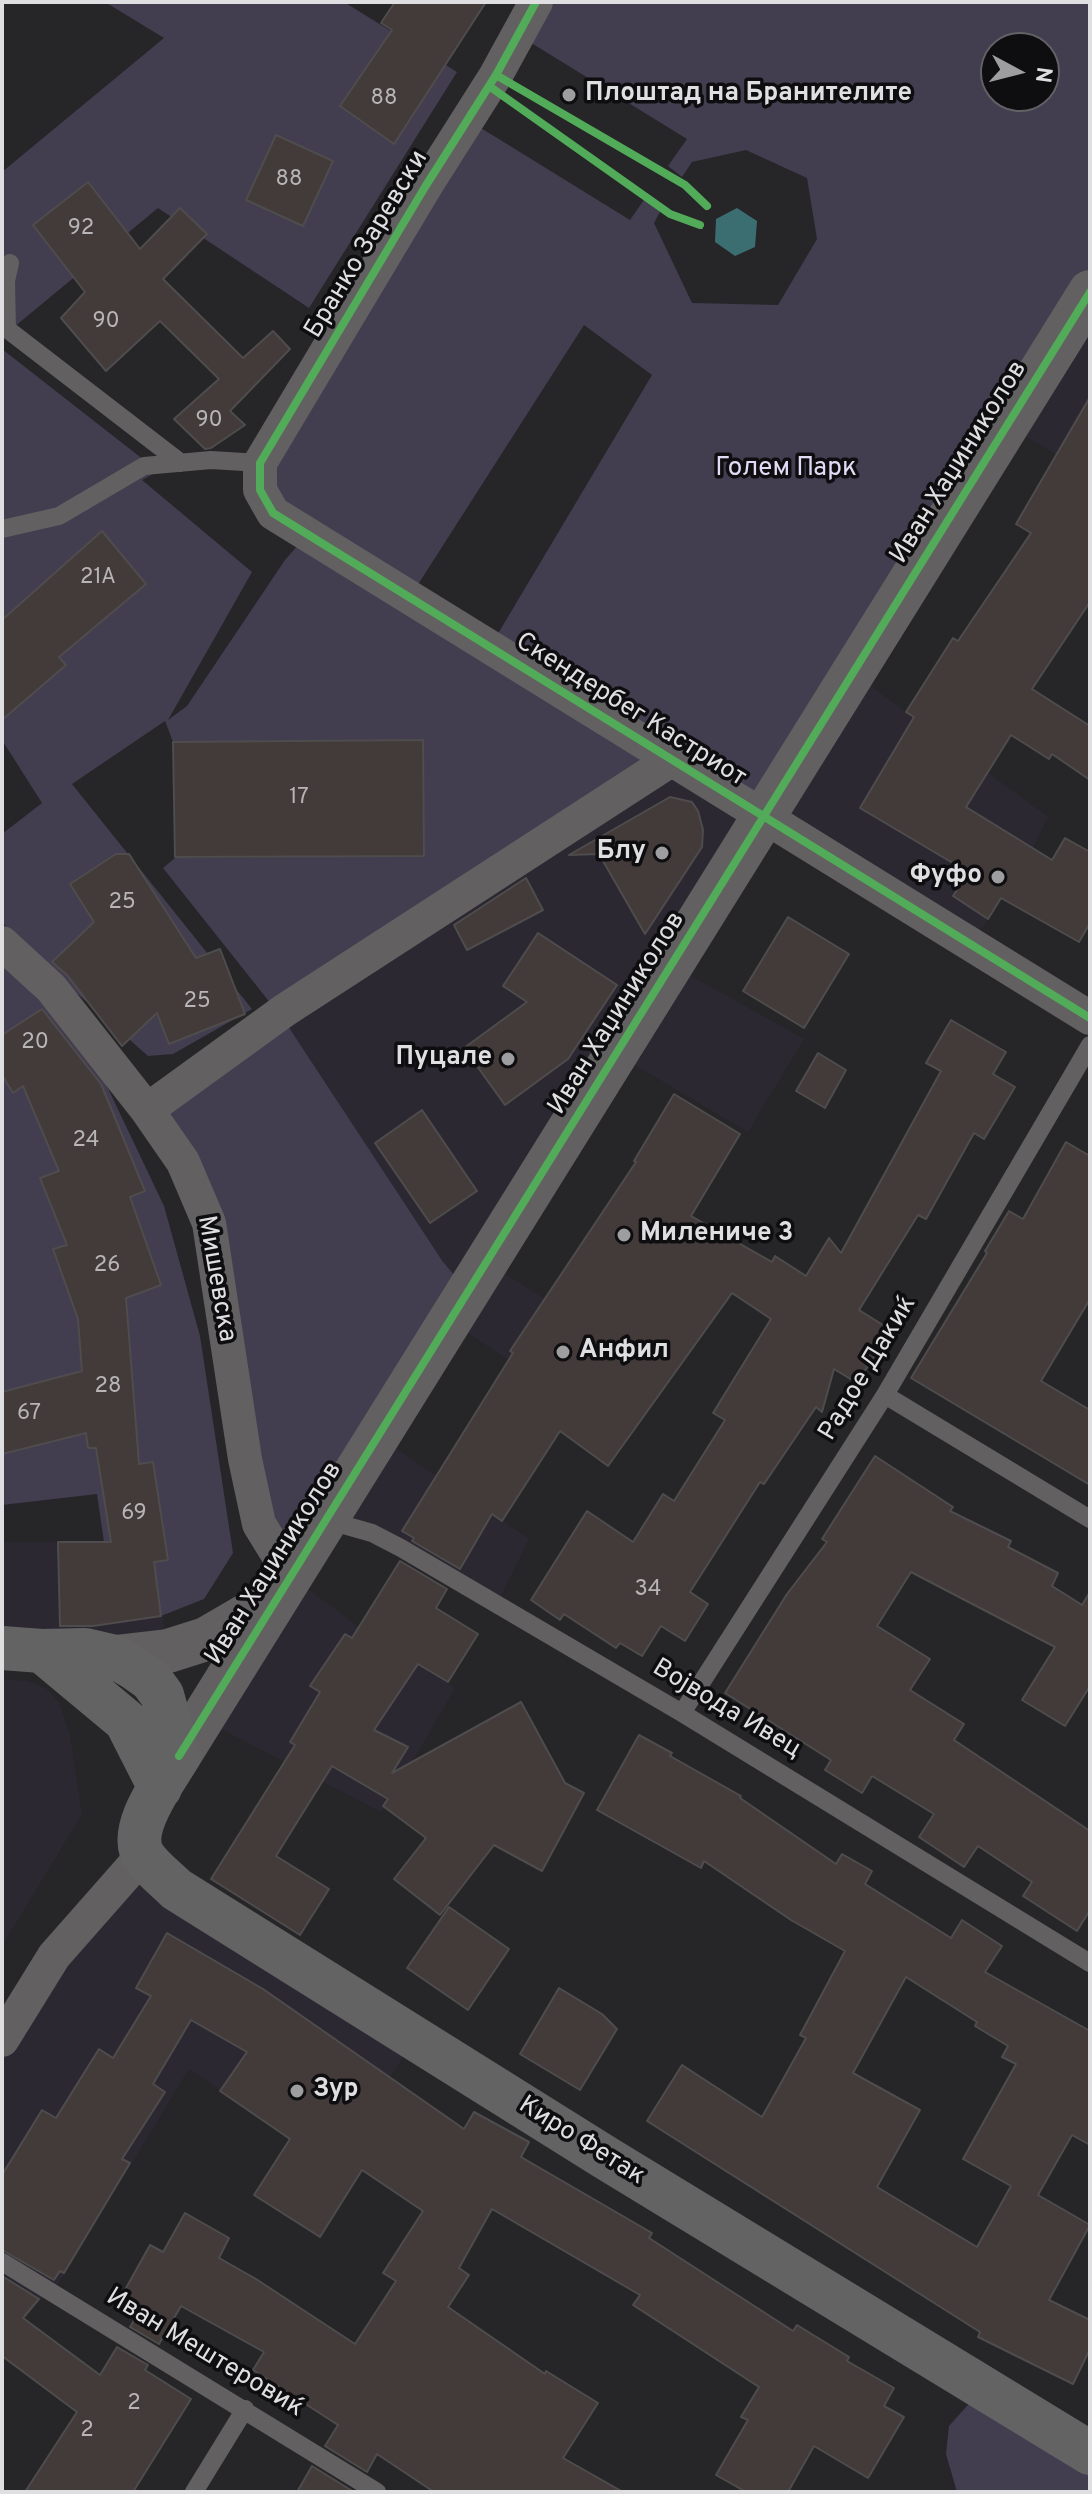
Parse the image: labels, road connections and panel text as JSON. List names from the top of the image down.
{
  "streets": {
    "main road": ["Киро Фетак"],
    "street": [
      "Бранко Заревски",
      "Иван Хаџиниколов",
      "Скендербег Кастриот",
      "Мишевска"
    ],
    "lane": ["Радое Дакиќ", "Војвода Ивец", "Иван Мештеровиќ"]
  },
  "crossings": [
    ["Бранко Заревски", "Скендербег Кастриот"],
    ["Иван Хаџиниколов", "Скендербег Кастриот"],
    ["Иван Хаџиниколов", "Мишевска"],
    ["Иван Хаџиниколов", "Војвода Ивец"],
    ["Радое Дакиќ", "Војвода Ивец"]
  ],
  "parks": ["Голем Парк"],
  "places": [
    "Плоштад на Бранителите",
    "Блу",
    "Фуфо",
    "Пуцале",
    "Милениче 3",
    "Анфил",
    "Зур"
  ],
  "house_numbers": [
    "88",
    "88",
    "92",
    "90",
    "90",
    "21А",
    "17",
    "25",
    "25",
    "20",
    "24",
    "26",
    "28",
    "67",
    "69",
    "34",
    "2",
    "2"
  ],
  "north": "right"
}
